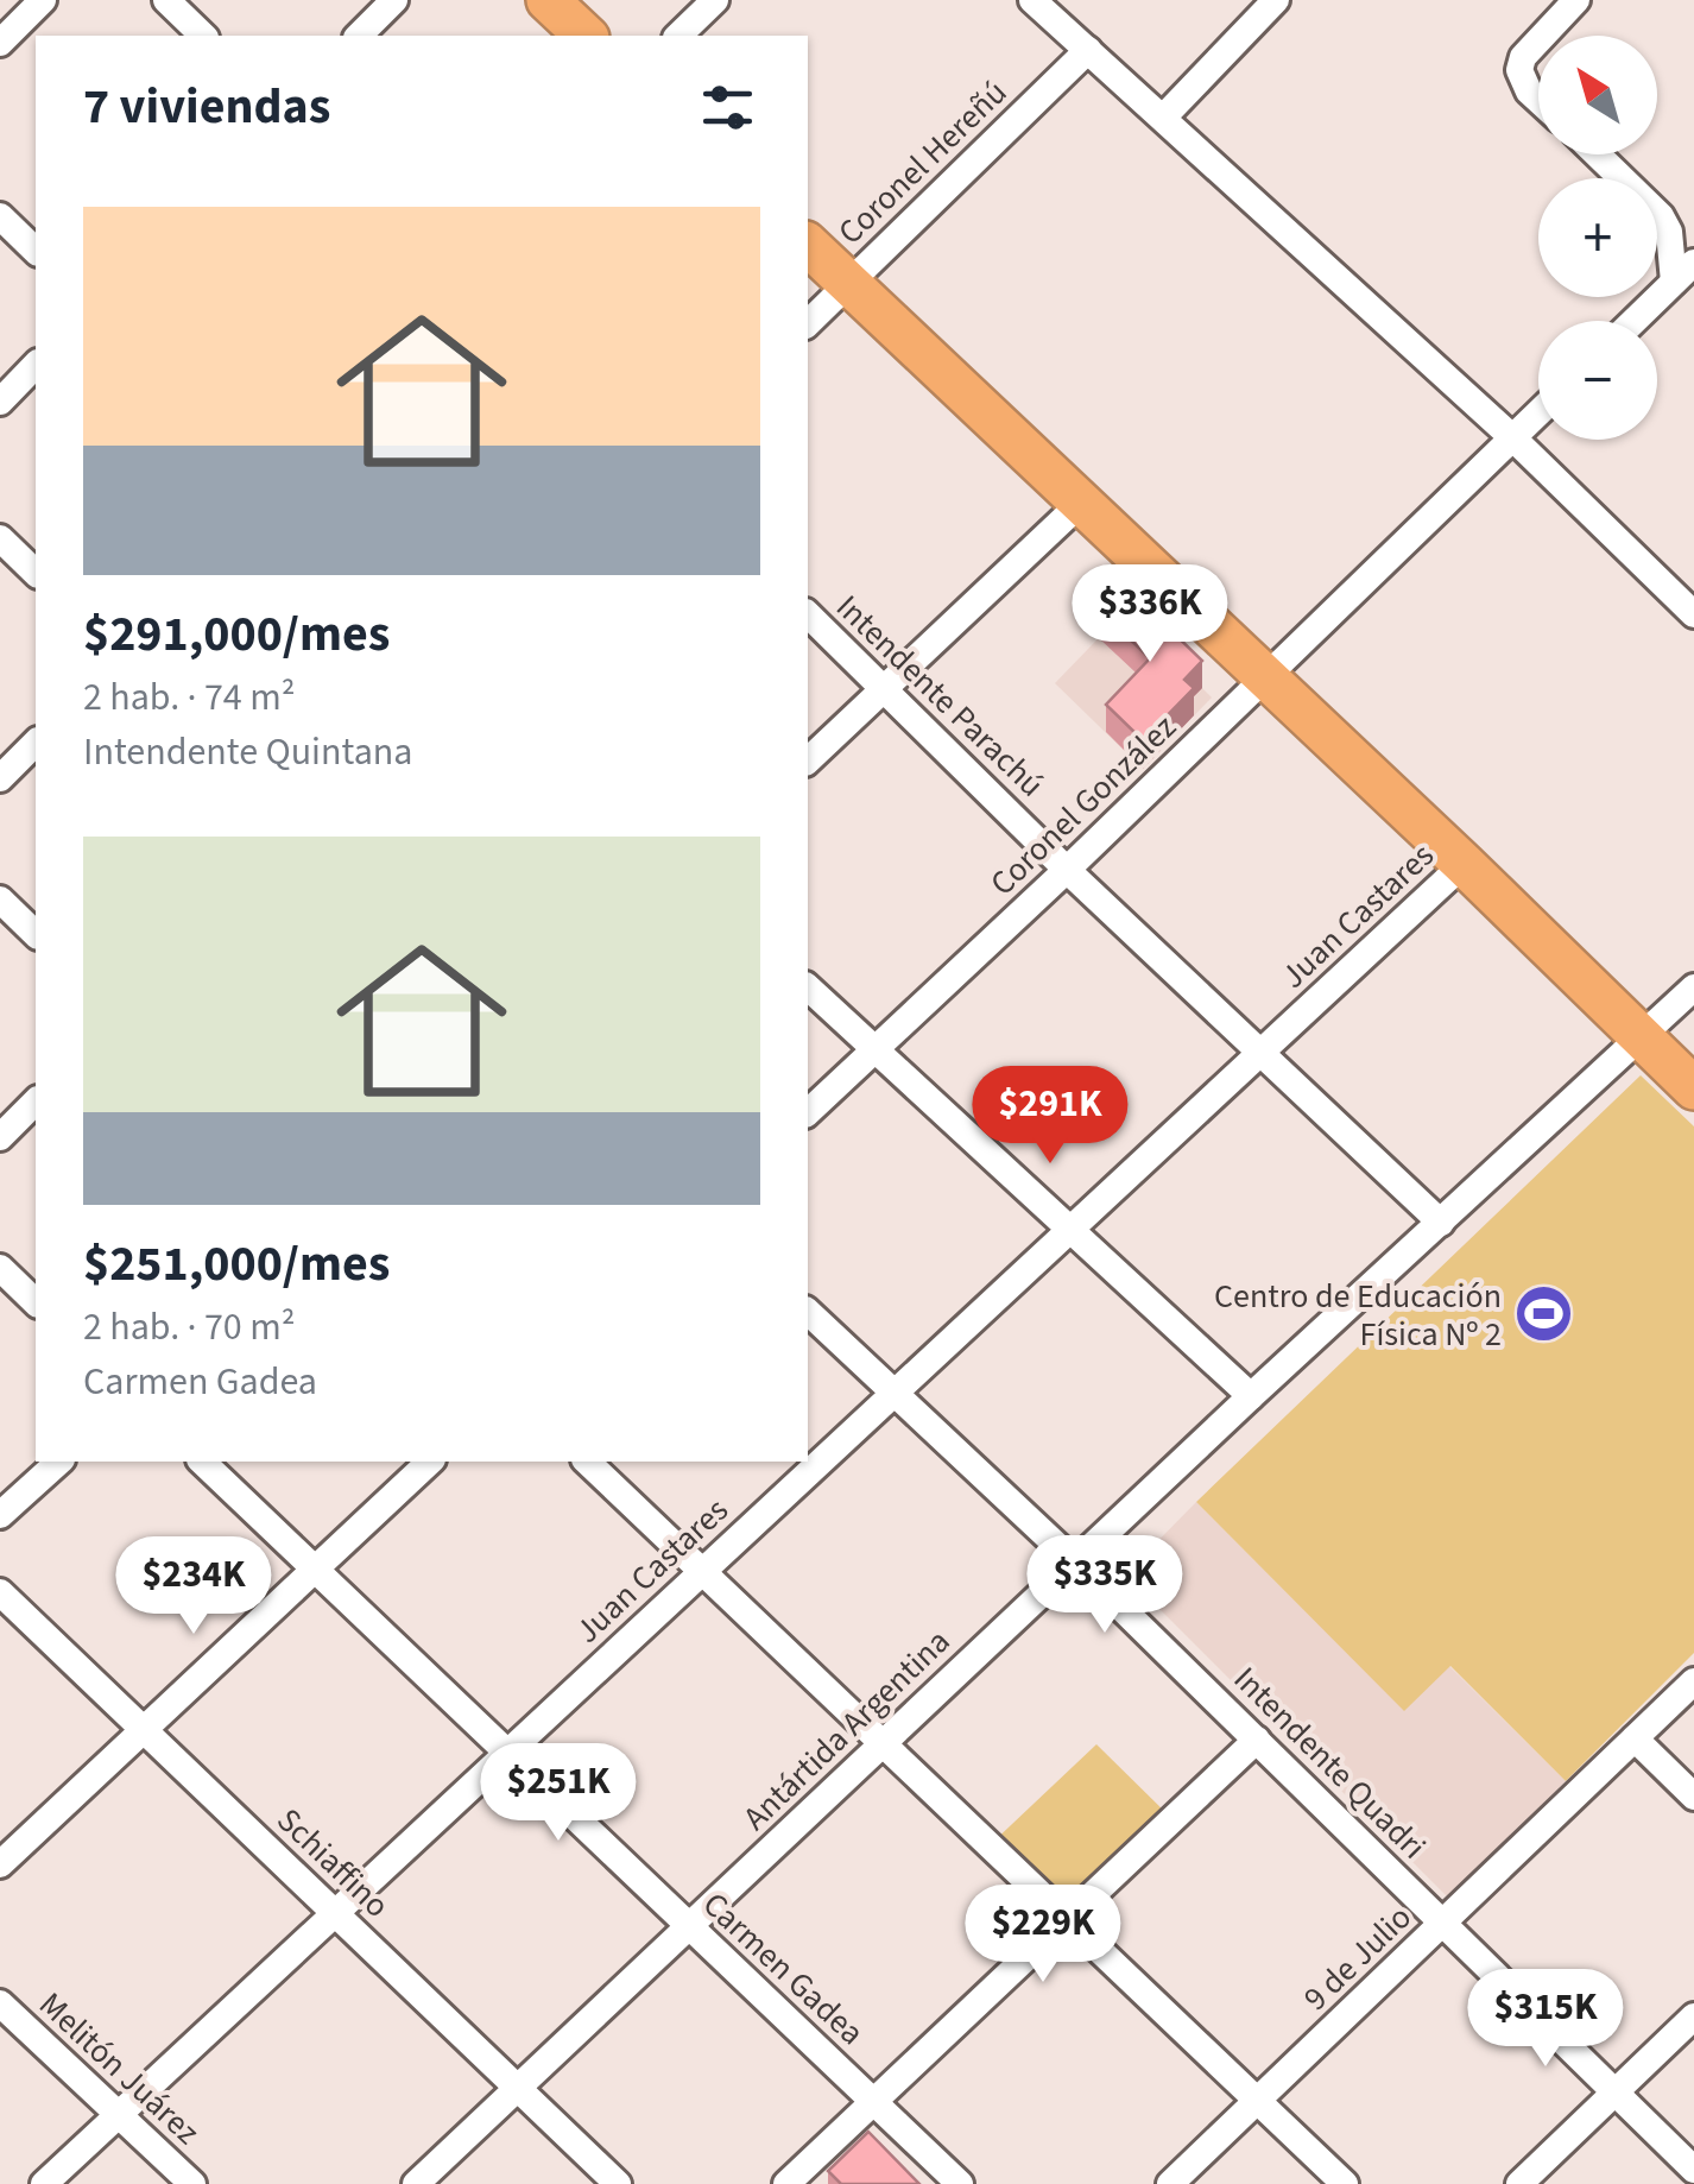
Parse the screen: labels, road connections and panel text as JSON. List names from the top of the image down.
{
  "streets": {
    "street": [
      "Coronel Hereñú",
      "Intendente Parachú",
      "Coronel González",
      "Juan Castares",
      "Antártida Argentina",
      "Intendente Quadri",
      "Schiaffino",
      "9 de Julio",
      "Carmen Gadea",
      "Melitón Juárez"
    ]
  },
  "crossings": [
    ["Intendente Parachú", "Coronel González"],
    ["Intendente Parachú", "Juan Castares"],
    ["Intendente Parachú", "Antártida Argentina"],
    ["Juan Castares", "Intendente Quadri"],
    ["Juan Castares", "Schiaffino"],
    ["Juan Castares", "Carmen Gadea"],
    ["Juan Castares", "Melitón Juárez"],
    ["Antártida Argentina", "Intendente Quadri"],
    ["Antártida Argentina", "Schiaffino"],
    ["Antártida Argentina", "Carmen Gadea"],
    ["Intendente Quadri", "9 de Julio"]
  ],
  "places": {
    "sports": ["Centro de Educación Física Nº 2"]
  },
  "north": "top left",
  "page": {
    "map_buttons": ["+", "−"],
    "heading": "7 viviendas",
    "list": [
      {
        "name": "$291,000/mes",
        "note": "2 hab. · 74 m² · Intendente Quintana"
      },
      {
        "name": "$251,000/mes",
        "note": "2 hab. · 70 m² · Carmen Gadea"
      }
    ],
    "price": [
      "$336K",
      "$291K",
      "$335K",
      "$234K",
      "$251K",
      "$229K",
      "$315K"
    ]
  }
}
